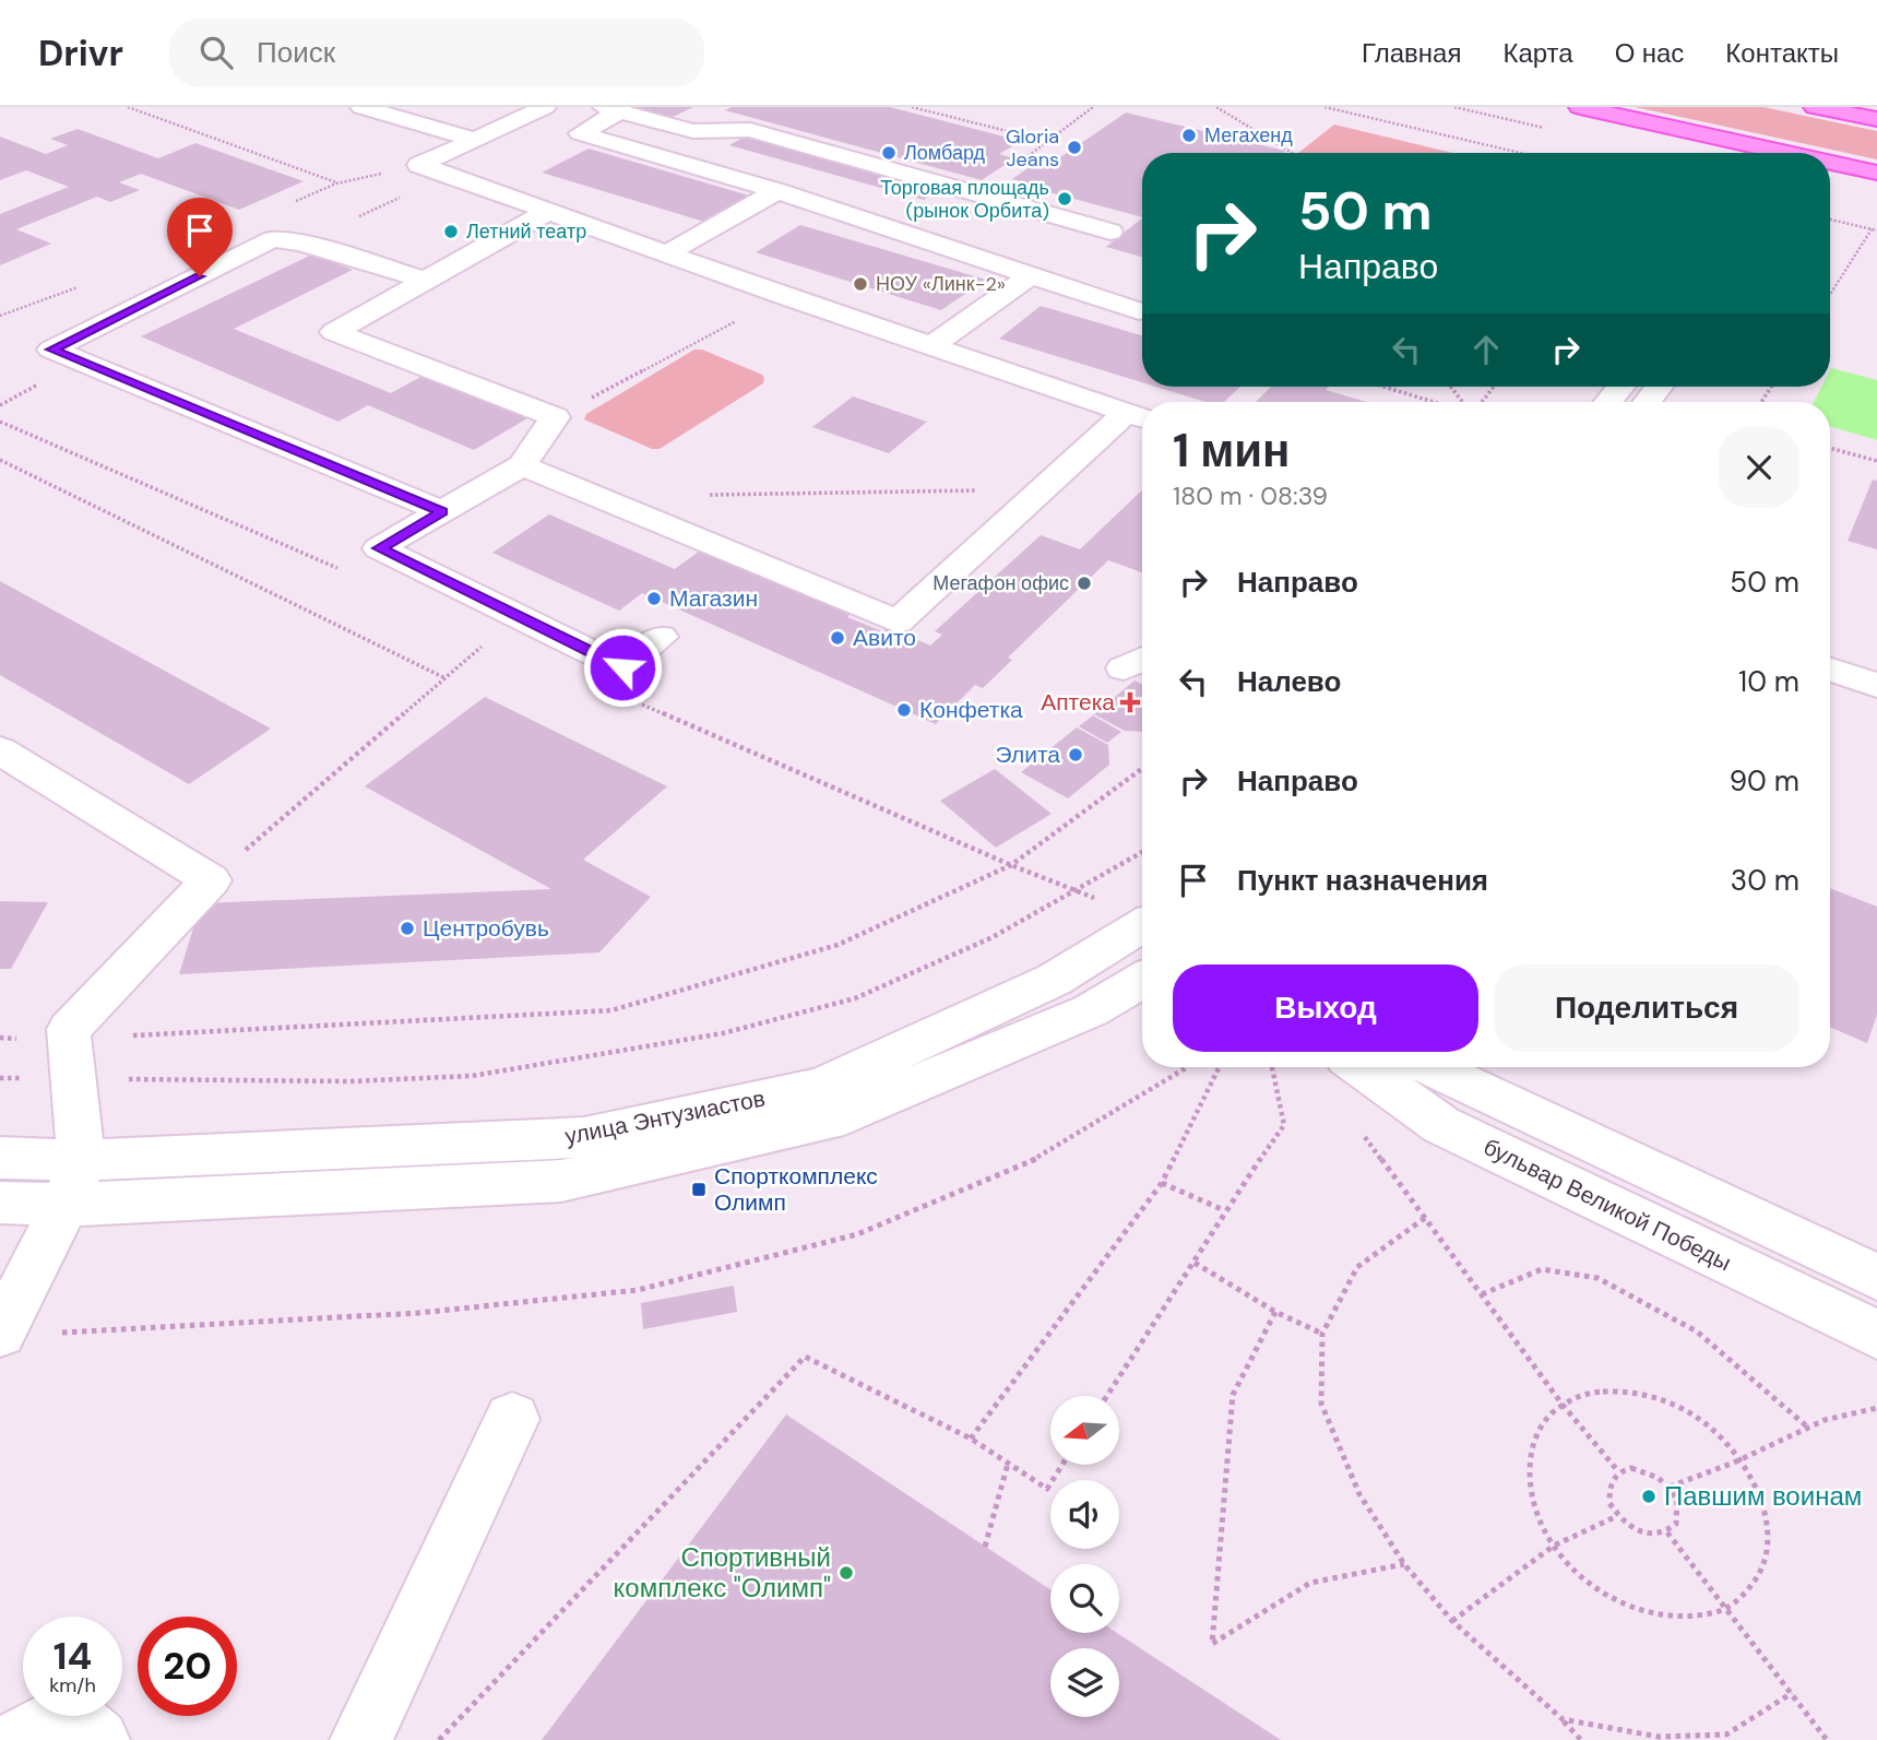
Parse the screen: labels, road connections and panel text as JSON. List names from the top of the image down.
{
  "streets": {
    "street": ["улица Энтузиастов", "бульвар Великой Победы"]
  },
  "places": {
    "other": [
      "Мегахенд",
      "Gloria Jeans",
      "Ломбард",
      "Торговая площадь (рынок Орбита)",
      "Летний театр",
      "НОУ «Линк-2»",
      "Мегафон офис",
      "Магазин",
      "Авито",
      "Конфетка",
      "Элита",
      "Центробувь",
      "Павшим воинам",
      "Спортивный комплекс \"Олимп\""
    ],
    "health": ["Аптека"],
    "transit": ["Спорткомплекс Олимп"]
  },
  "north": "left",
  "page": {
    "header": "Drivr",
    "search": "Поиск",
    "nav": [
      "Главная",
      "Карта",
      "О нас",
      "Контакты"
    ],
    "turn": ["50 m", "Направо"],
    "heading": ["1 мин", "180 m · 08:39"],
    "list": [
      {
        "name": "Направо",
        "value": "50 m"
      },
      {
        "name": "Налево",
        "value": "10 m"
      },
      {
        "name": "Направо",
        "value": "90 m"
      },
      {
        "name": "Пункт назначения",
        "value": "30 m"
      }
    ],
    "buttons": ["Выход", "Поделиться"],
    "speed": "14 km/h",
    "limit": "20"
  }
}
